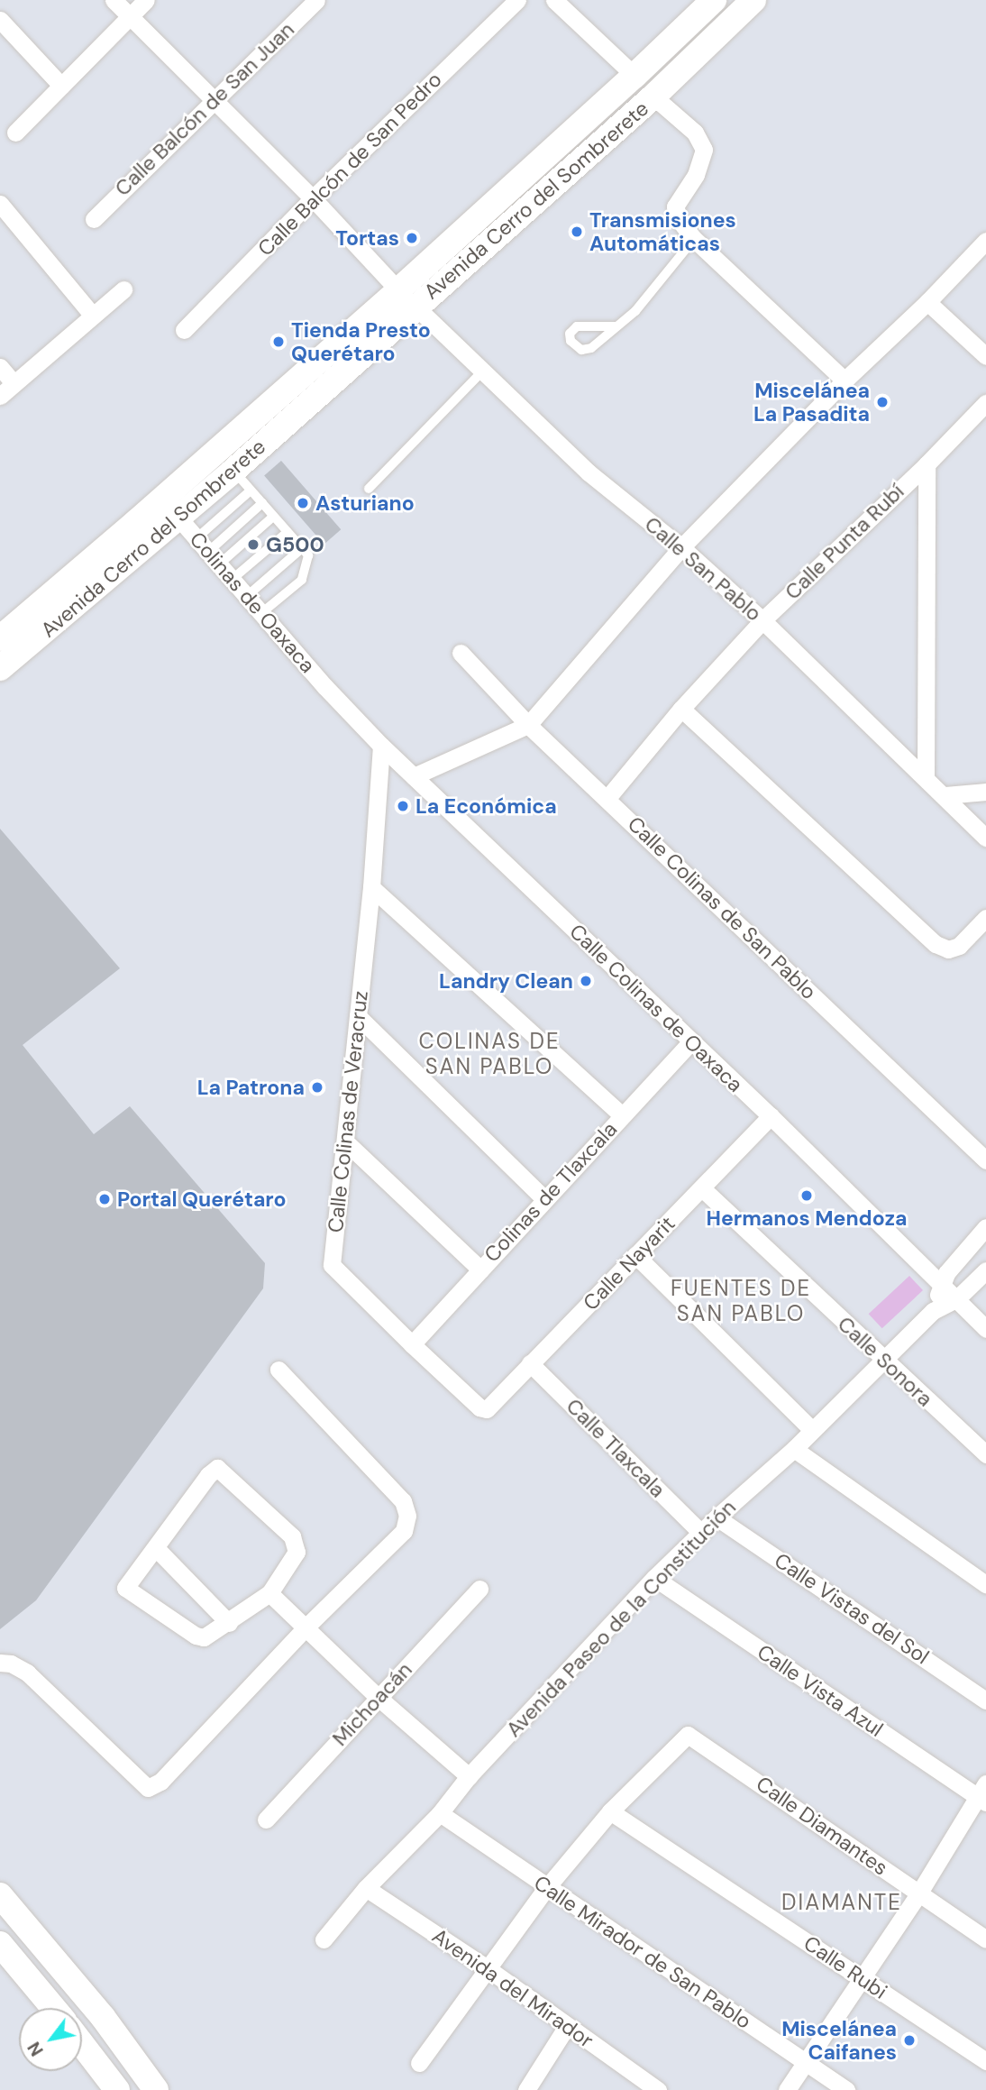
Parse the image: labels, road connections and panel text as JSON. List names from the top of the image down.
{
  "streets": {
    "main road": ["Avenida Cerro del Sombrerete"],
    "street": [
      "Calle Balcón de San Juan",
      "Calle Balcón de San Pedro",
      "Calle Punta Rubí",
      "Calle San Pablo",
      "Colinas de Oaxaca",
      "Calle Colinas de San Pablo",
      "Calle Colinas de Oaxaca",
      "Calle Colinas de Veracruz",
      "Colinas de Tlaxcala",
      "Calle Nayarit",
      "Calle Sonora",
      "Calle Tlaxcala",
      "Calle Vistas del Sol",
      "Avenida Paseo de la Constitución",
      "Calle Vista Azul",
      "Michoacán",
      "Calle Diamantes",
      "Calle Mirador de San Pablo",
      "Calle Rubi",
      "Avenida del Mirador"
    ]
  },
  "crossings": [
    ["Calle Balcón de San Juan", "Calle San Pablo"],
    ["Calle Balcón de San Pedro", "Calle San Pablo"],
    ["Avenida Cerro del Sombrerete", "Calle San Pablo"],
    ["Avenida Cerro del Sombrerete", "Colinas de Oaxaca"],
    ["Calle Punta Rubí", "Calle San Pablo"],
    ["Calle Punta Rubí", "Calle Colinas de San Pablo"],
    ["Colinas de Oaxaca", "Calle Colinas de Oaxaca"],
    ["Calle Colinas de Oaxaca", "Calle Colinas de Veracruz"],
    ["Calle Colinas de Oaxaca", "Colinas de Tlaxcala"],
    ["Calle Colinas de Oaxaca", "Calle Nayarit"],
    ["Calle Colinas de Oaxaca", "Avenida Paseo de la Constitución"],
    ["Calle Colinas de Veracruz", "Colinas de Tlaxcala"],
    ["Calle Colinas de Veracruz", "Calle Nayarit"],
    ["Calle Nayarit", "Calle Sonora"],
    ["Calle Nayarit", "Calle Tlaxcala"],
    ["Calle Sonora", "Avenida Paseo de la Constitución"],
    ["Calle Tlaxcala", "Avenida Paseo de la Constitución"],
    ["Calle Vistas del Sol", "Avenida Paseo de la Constitución"],
    ["Avenida Paseo de la Constitución", "Calle Vista Azul"],
    ["Avenida Paseo de la Constitución", "Calle Mirador de San Pablo"],
    ["Avenida Paseo de la Constitución", "Avenida del Mirador"],
    ["Calle Diamantes", "Calle Rubi"]
  ],
  "districts": ["COLINAS DE SAN PABLO", "FUENTES DE SAN PABLO", "DIAMANTE"],
  "places": [
    "Transmisiones Automáticas",
    "Tortas",
    "Tienda Presto Querétaro",
    "Miscelánea La Pasadita",
    "Asturiano",
    "G500",
    "La Económica",
    "Landry Clean",
    "La Patrona",
    "Hermanos Mendoza",
    "Portal Querétaro",
    "Miscelánea Caifanes"
  ],
  "north": "bottom left"
}
